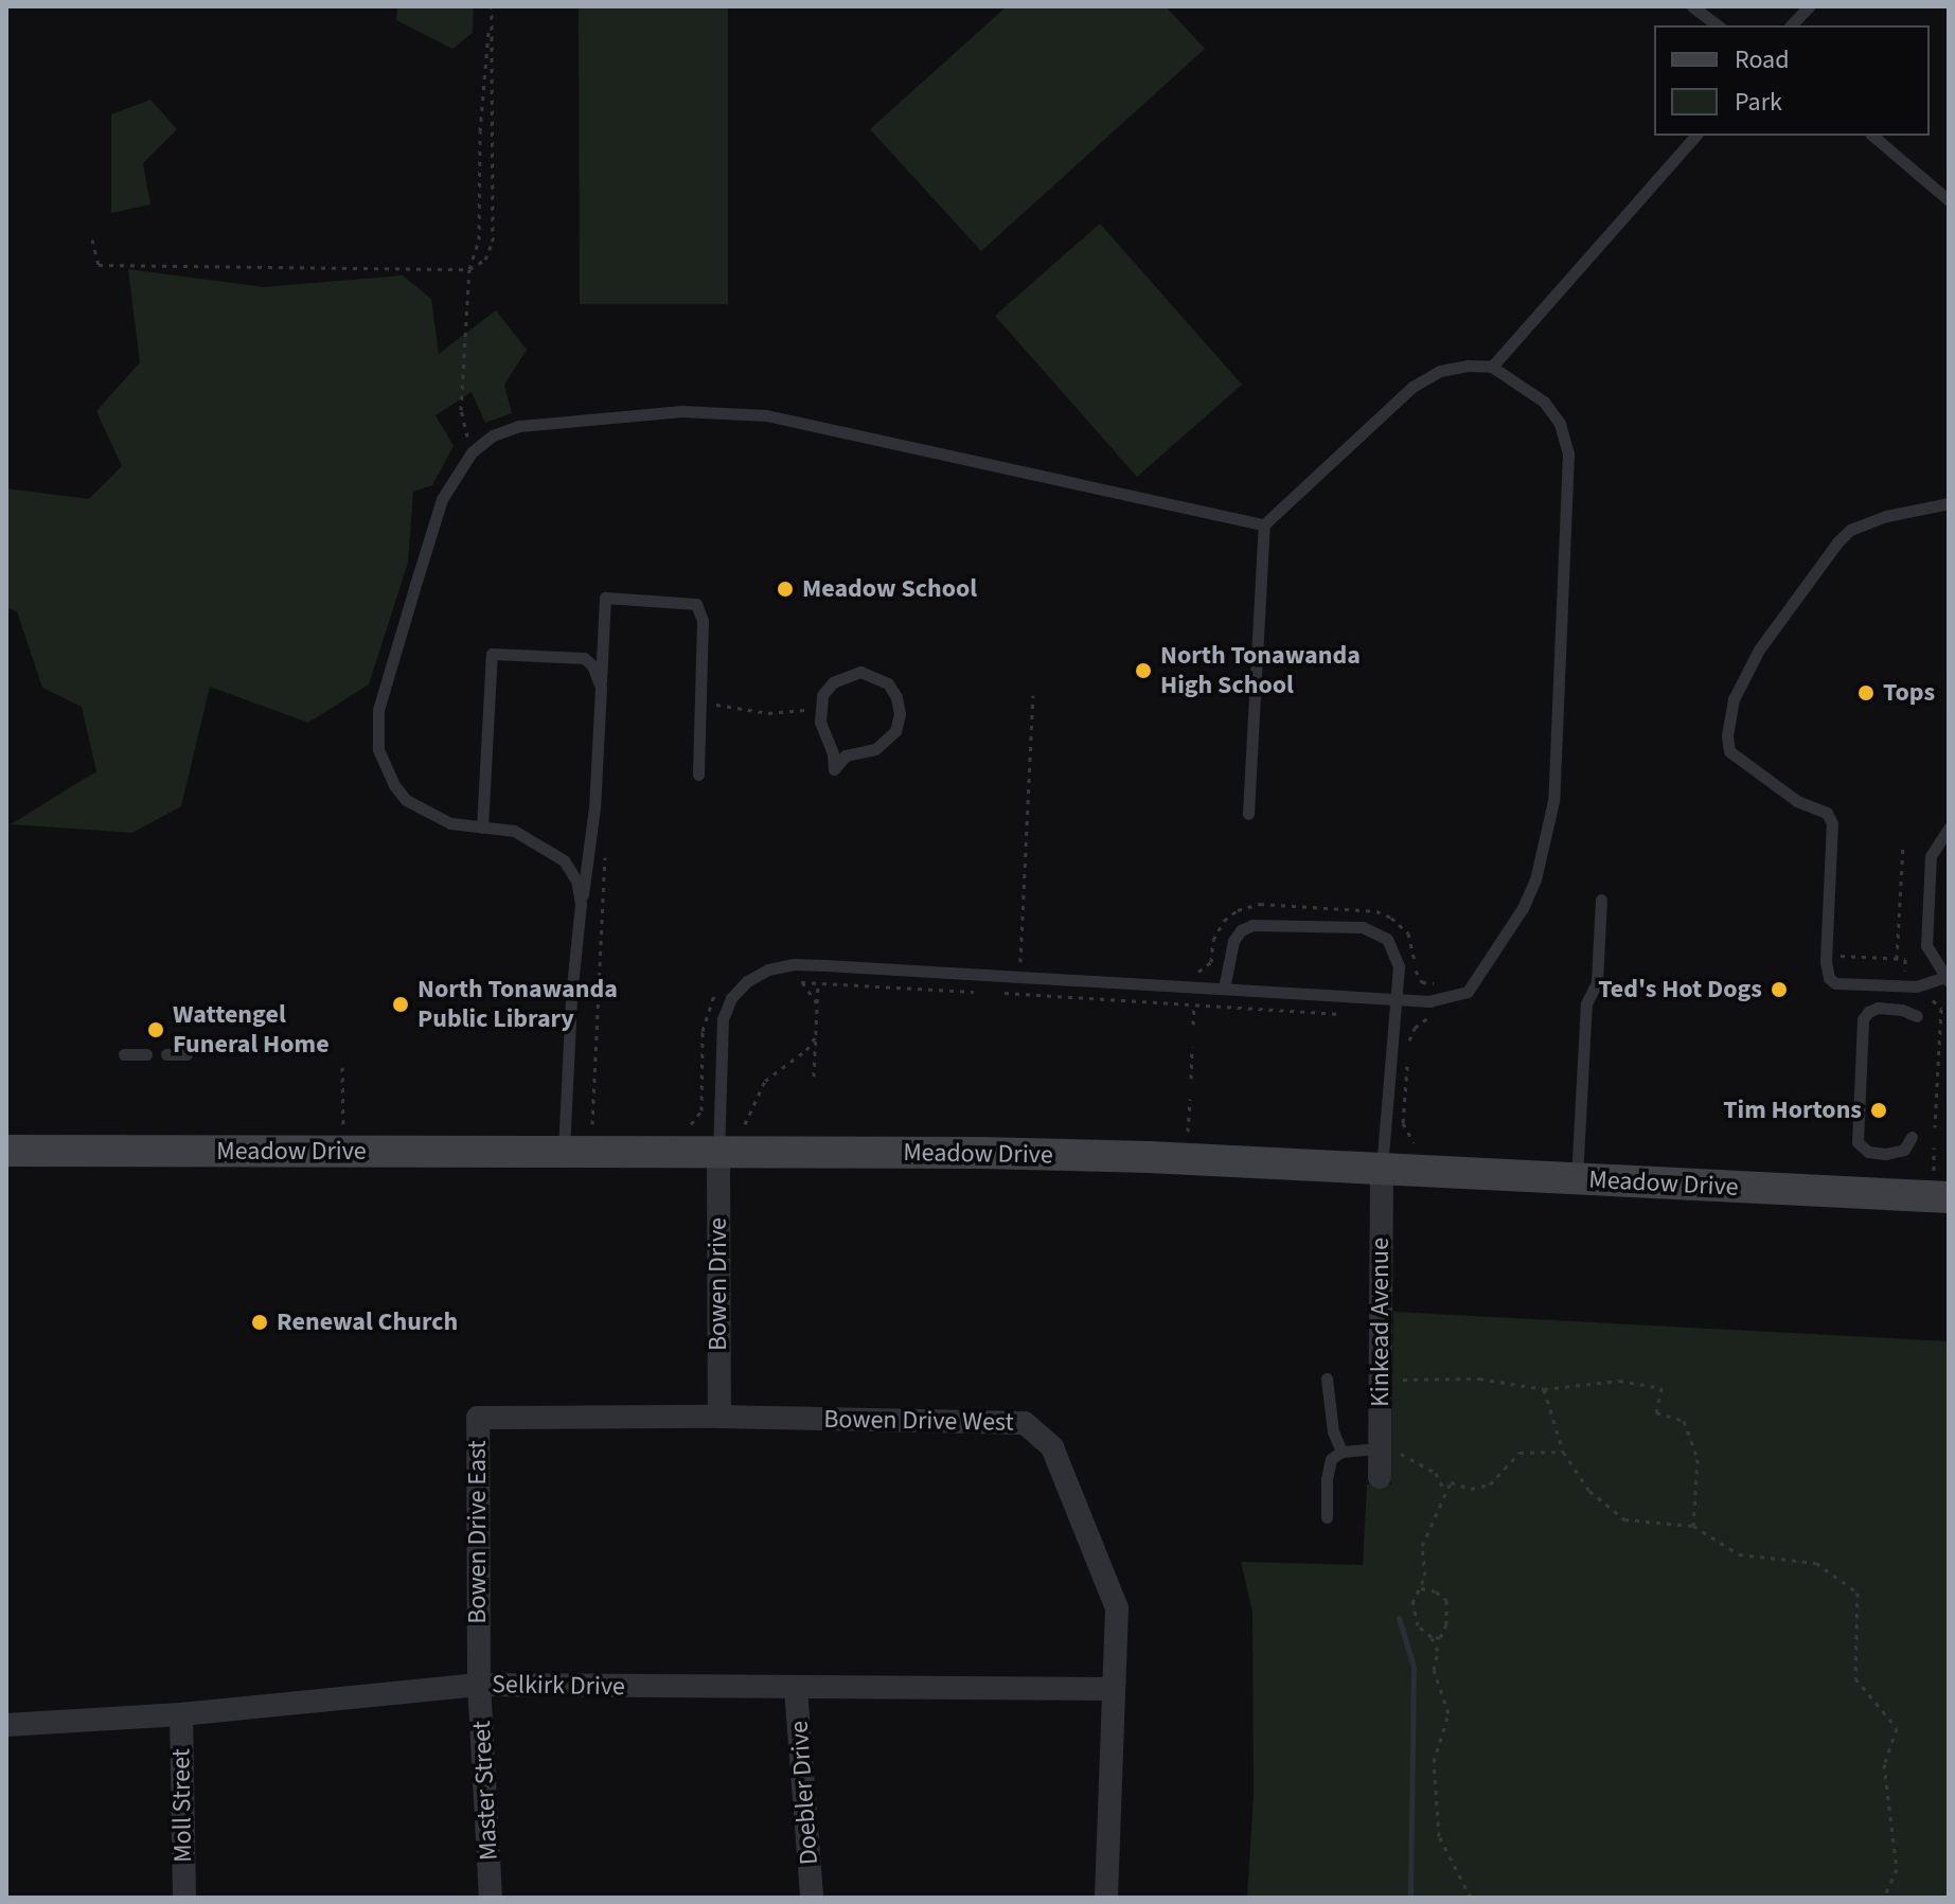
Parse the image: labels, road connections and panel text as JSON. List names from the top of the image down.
{
  "streets": {
    "street": [
      "Meadow Drive",
      "Bowen Drive",
      "Kinkead Avenue",
      "Bowen Drive West",
      "Bowen Drive East",
      "Selkirk Drive",
      "Master Street",
      "Doebler Drive",
      "Moll Street"
    ]
  },
  "crossings": [
    ["Meadow Drive", "Bowen Drive"],
    ["Meadow Drive", "Kinkead Avenue"],
    ["Bowen Drive", "Bowen Drive West"],
    ["Bowen Drive", "Bowen Drive East"],
    ["Bowen Drive West", "Bowen Drive East"],
    ["Bowen Drive West", "Selkirk Drive"],
    ["Bowen Drive East", "Selkirk Drive"],
    ["Bowen Drive East", "Master Street"],
    ["Selkirk Drive", "Master Street"],
    ["Selkirk Drive", "Doebler Drive"],
    ["Selkirk Drive", "Moll Street"]
  ],
  "places": [
    "Meadow School",
    "North Tonawanda High School",
    "Tops",
    "Ted's Hot Dogs",
    "North Tonawanda Public Library",
    "Wattengel Funeral Home",
    "Tim Hortons",
    "Renewal Church"
  ],
  "legend": ["Road", "Park"]
}
